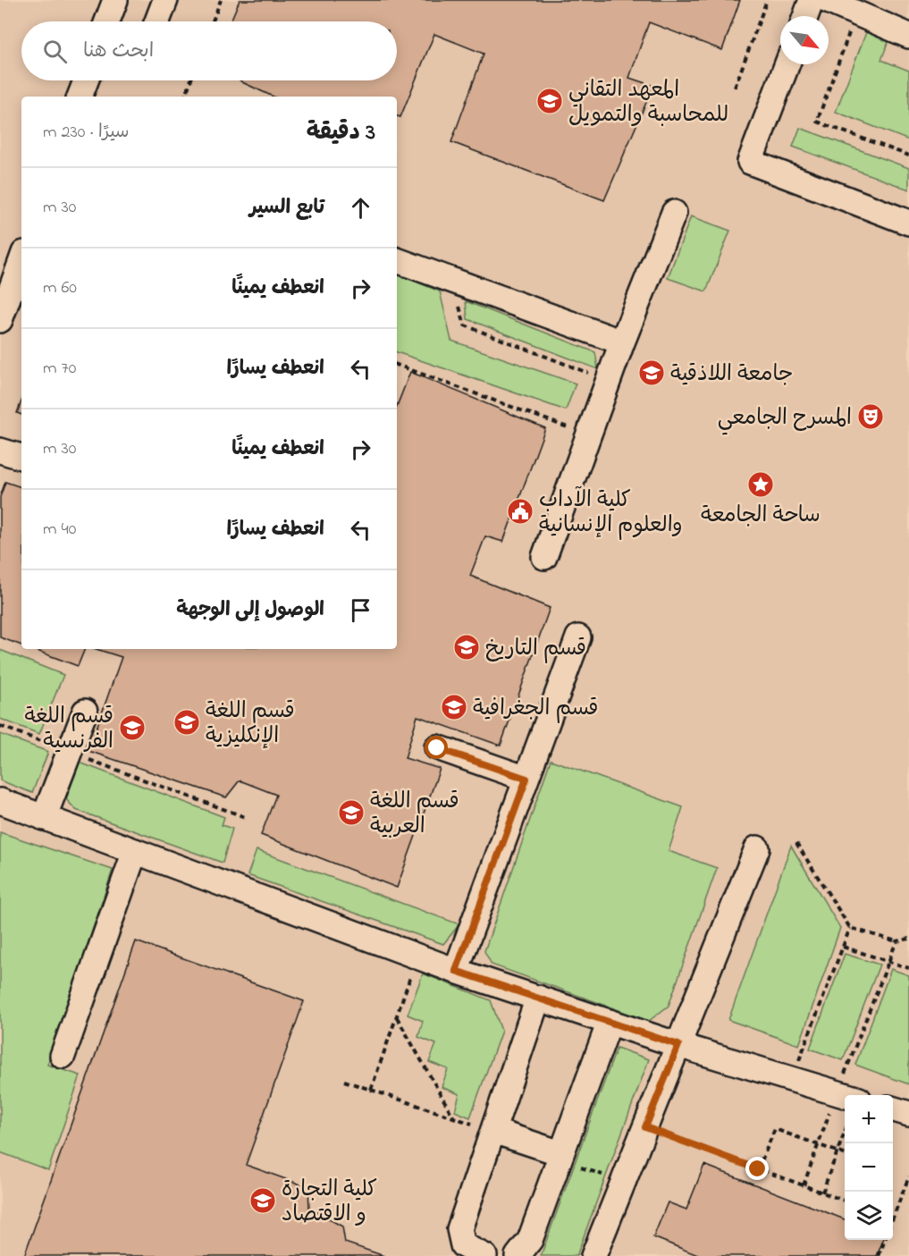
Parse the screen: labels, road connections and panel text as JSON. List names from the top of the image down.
{
  "places": {
    "school or university": [
      "المعهد التقاني للمحاسبة والتمويل",
      "جامعة اللاذقية",
      "قسم التاريخ",
      "قسم الجغرافية",
      "قسم اللغة الإنكليزية",
      "قسم اللغة الفرنسية",
      "قسم اللغة العربية",
      "كلية التجارة و الاقتصاد"
    ],
    "theatre": ["المسرح الجامعي"],
    "place": ["ساحة الجامعة"],
    "public building": ["كلية الآداب والعلوم الإنسانية"]
  },
  "north": "bottom right",
  "page": {
    "search": "ابحث هنا",
    "heading": ["3 دقيقة", "سيرًا · 230 m"],
    "list": [
      ["تابع السير", "30 m"],
      ["انعطف يمينًا", "60 m"],
      ["انعطف يسارًا", "70 m"],
      ["انعطف يمينًا", "30 m"],
      ["انعطف يسارًا", "40 m"],
      "الوصول إلى الوجهة"
    ],
    "map_buttons": ["+", "−"]
  }
}
